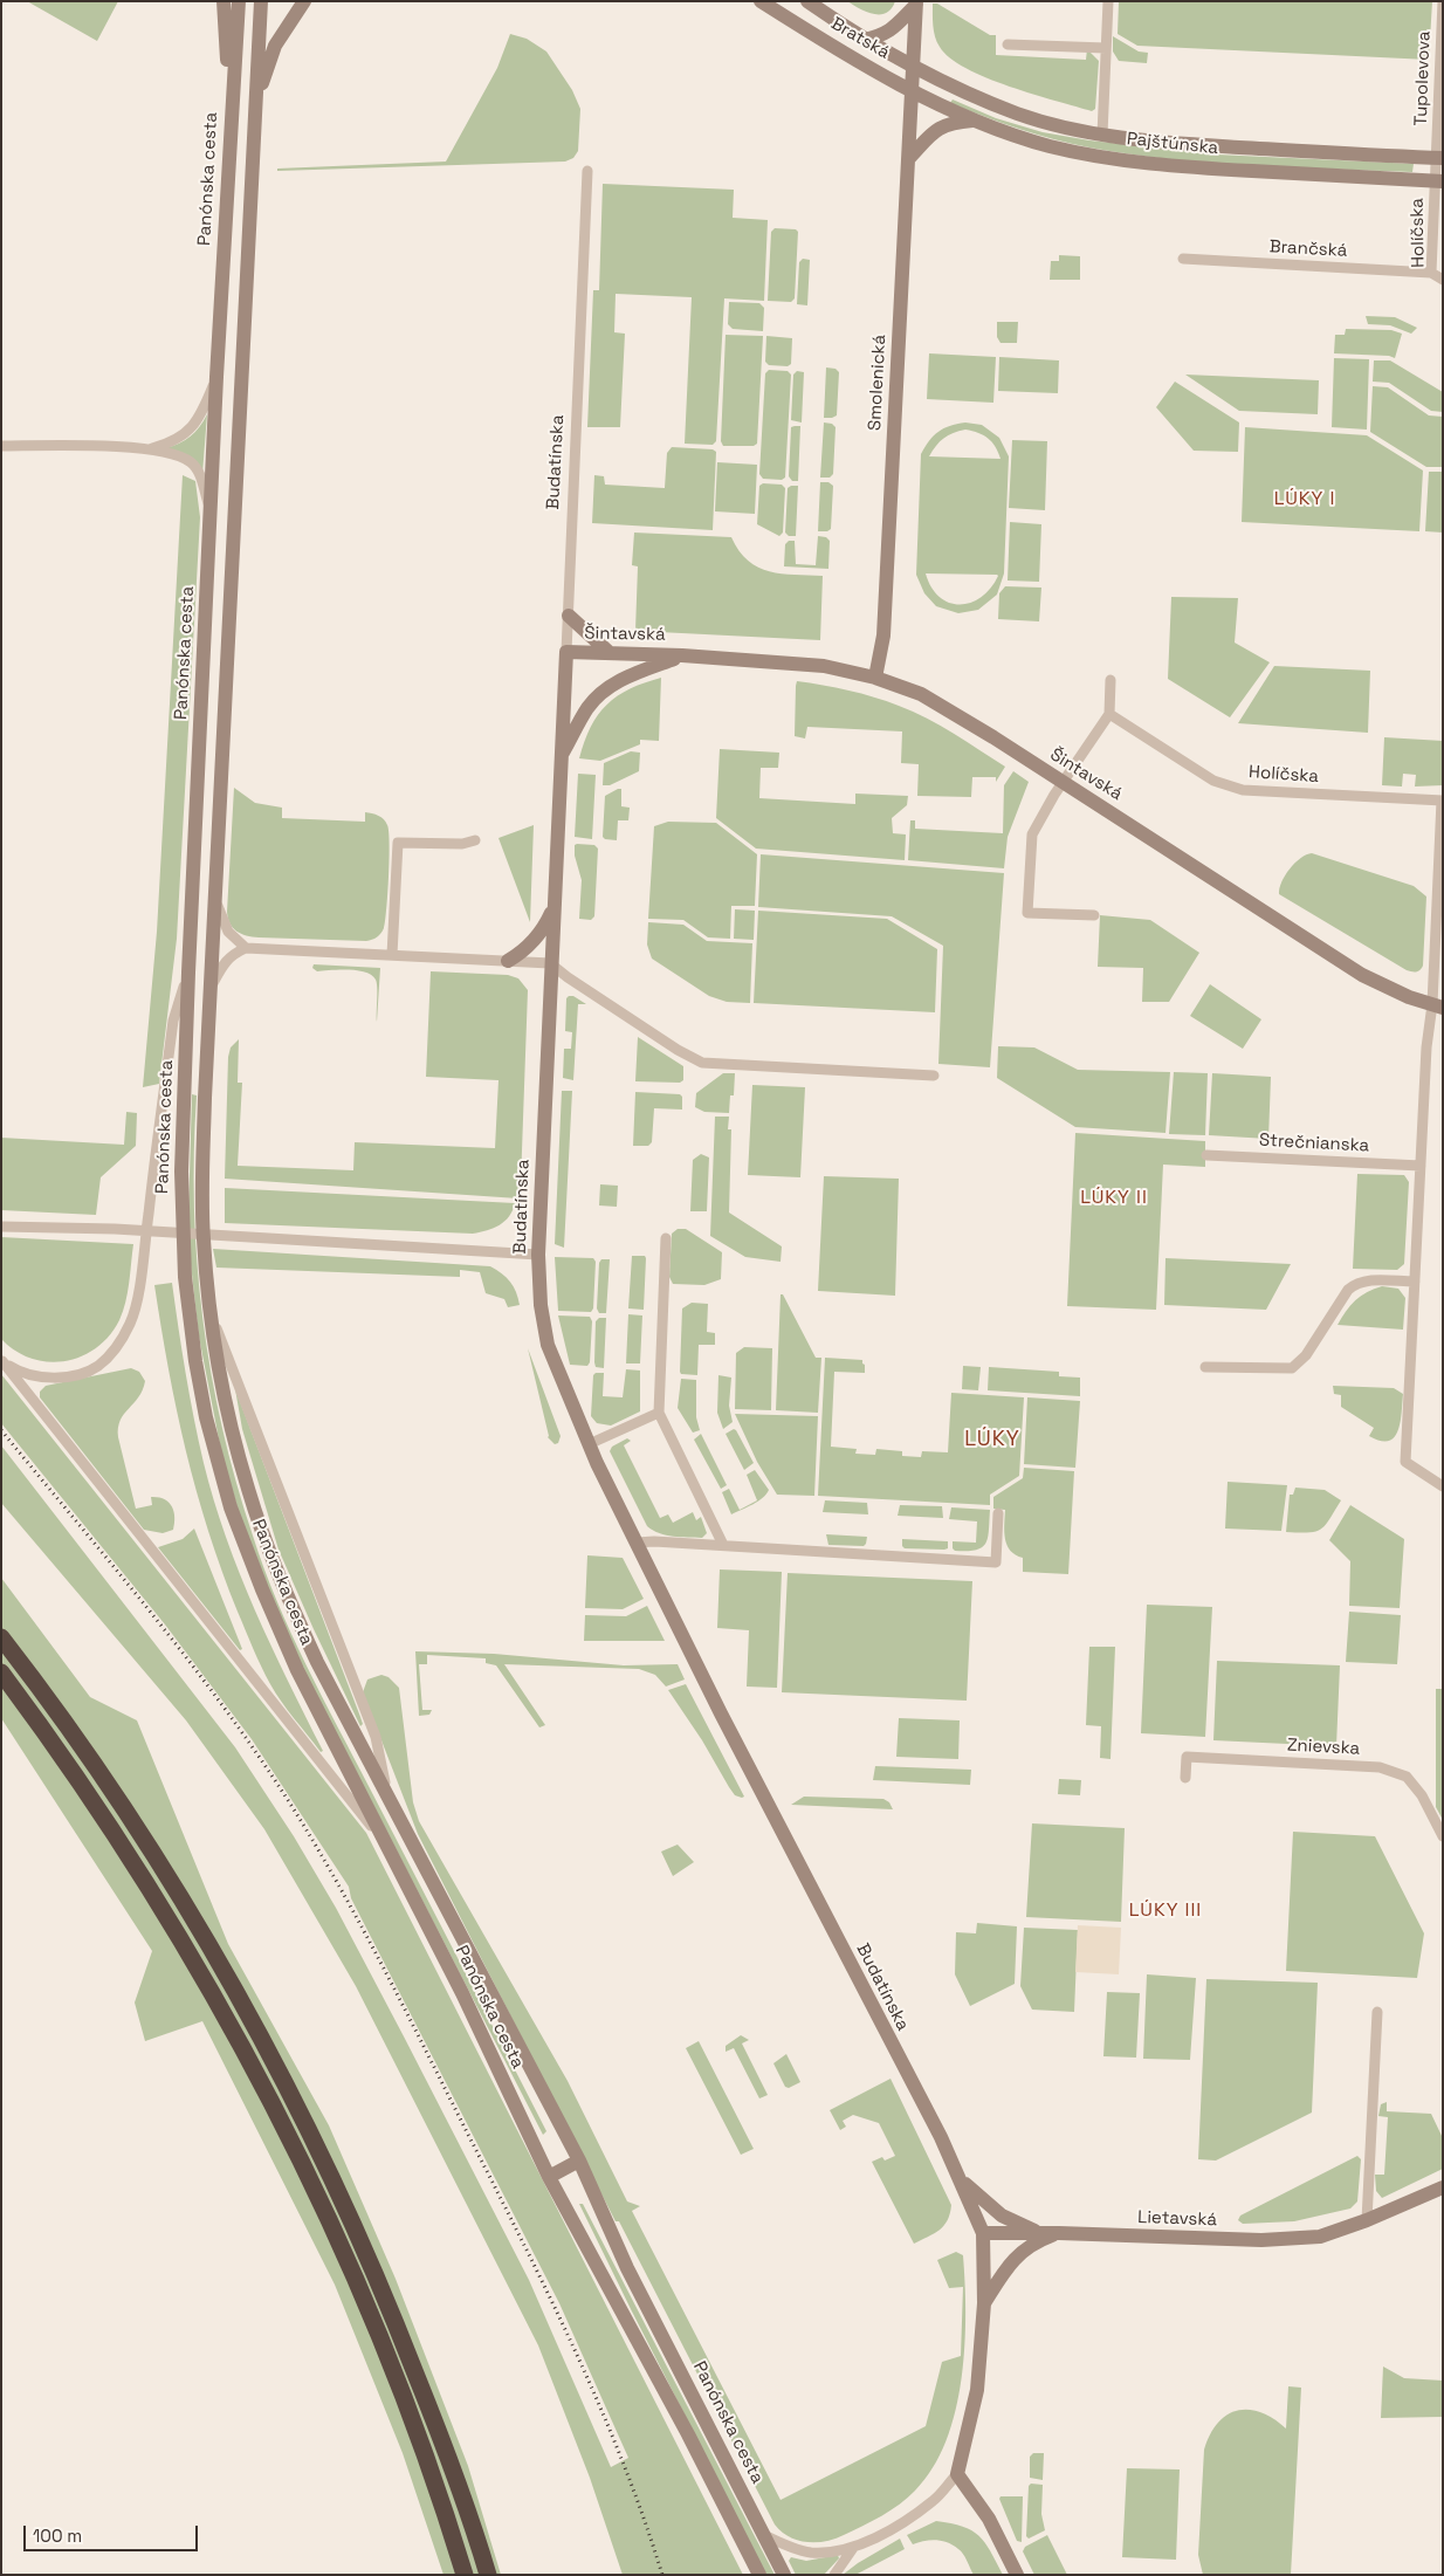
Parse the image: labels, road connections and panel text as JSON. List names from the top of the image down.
{
  "streets": {
    "main road": [
      "Bratská",
      "Pajštúnska",
      "Panónska cesta",
      "Smolenická",
      "Budatínska",
      "Šintavská",
      "Lietavská"
    ],
    "street": [
      "Tupolevova",
      "Holíčska",
      "Brančská",
      "Strečnianska",
      "Znievska"
    ]
  },
  "crossings": [
    ["Bratská", "Pajštúnska"],
    ["Bratská", "Smolenická"],
    ["Tupolevova", "Pajštúnska"],
    ["Tupolevova", "Holíčska"],
    ["Pajštúnska", "Holíčska"],
    ["Pajštúnska", "Smolenická"],
    ["Holíčska", "Brančská"],
    ["Holíčska", "Šintavská"],
    ["Smolenická", "Šintavská"],
    ["Budatínska", "Šintavská"],
    ["Budatínska", "Lietavská"]
  ],
  "districts": [
    "LÚKY I",
    "LÚKY II",
    "LÚKY",
    "LÚKY III"
  ],
  "scale_bar": "100 m"
}
